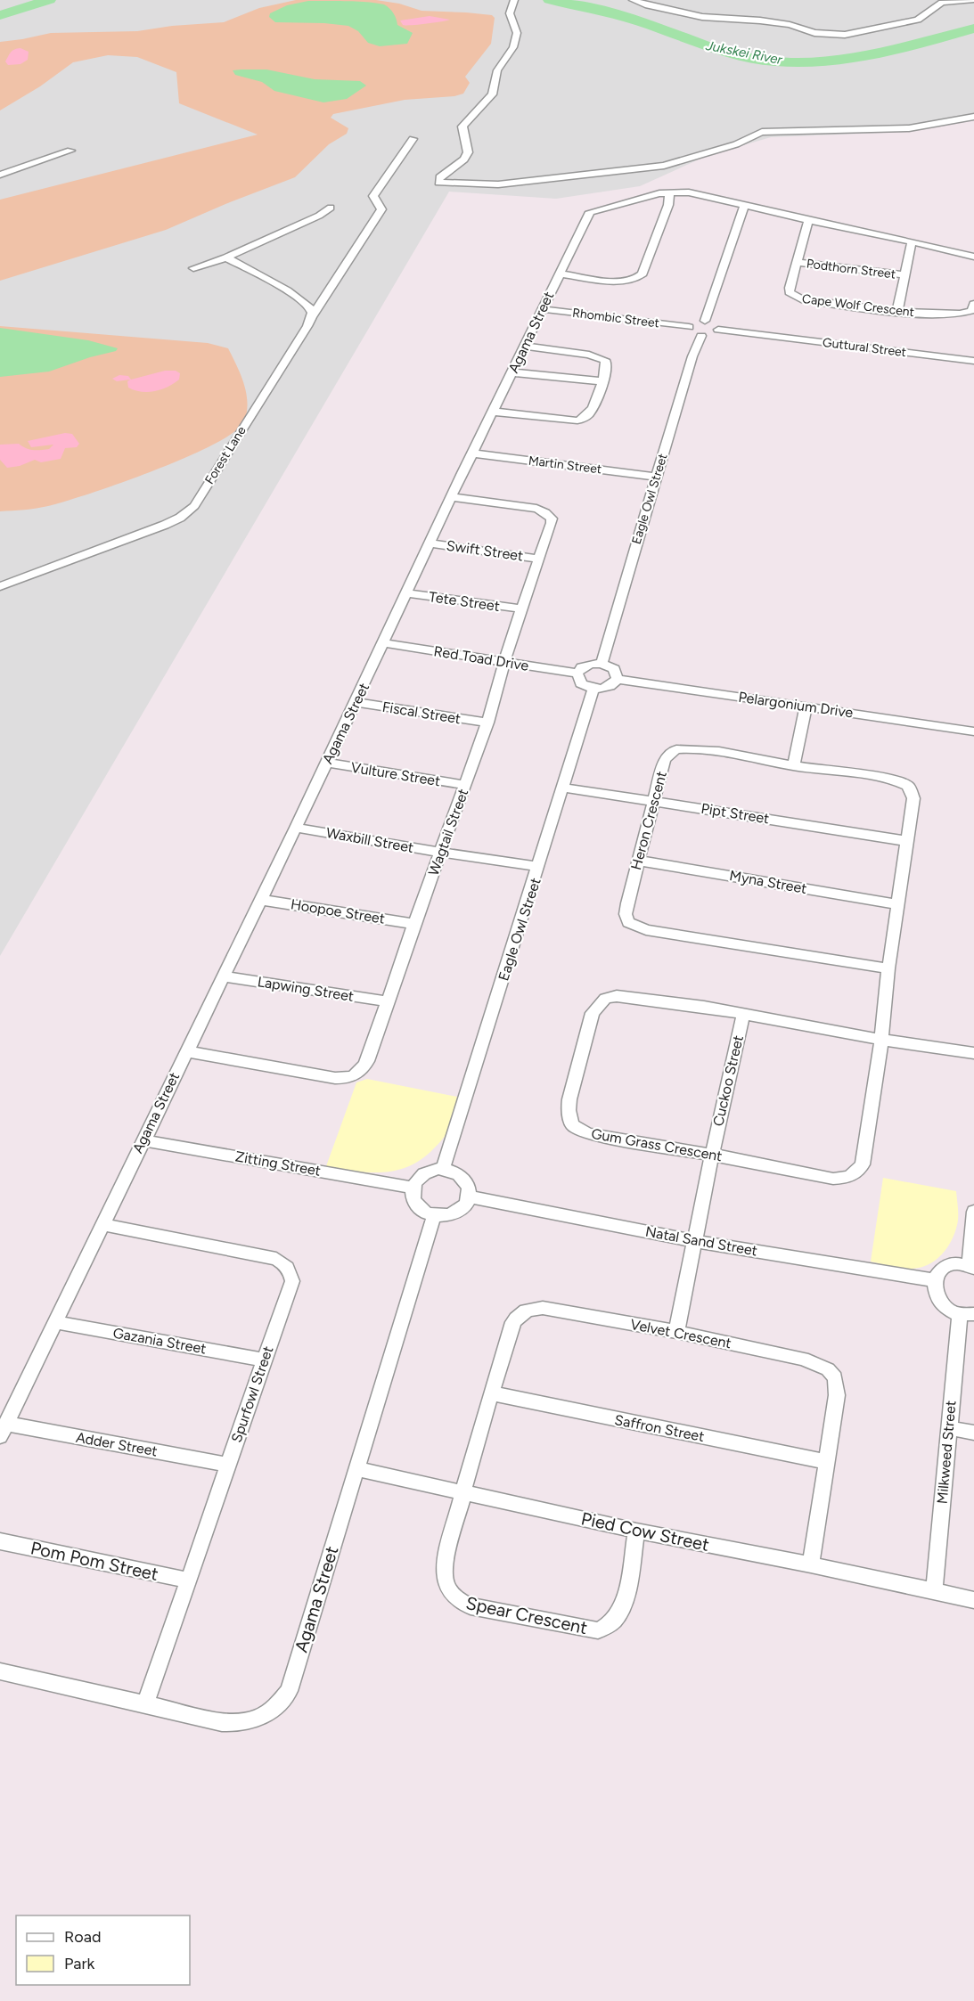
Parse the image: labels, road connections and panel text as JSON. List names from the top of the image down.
{
  "streets": {
    "street": [
      "Podthorn Street",
      "Cape Wolf Crescent",
      "Rhombic Street",
      "Agama Street",
      "Guttural Street",
      "Forest Lane",
      "Martin Street",
      "Eagle Owl Street",
      "Swift Street",
      "Tete Street",
      "Red Toad Drive",
      "Pelargonium Drive",
      "Fiscal Street",
      "Vulture Street",
      "Pipt Street",
      "Heron Crescent",
      "Wagtail Street",
      "Waxbill Street",
      "Myna Street",
      "Hoopoe Street",
      "Lapwing Street",
      "Cuckoo Street",
      "Gum Grass Crescent",
      "Zitting Street",
      "Natal Sand Street",
      "Velvet Crescent",
      "Gazania Street",
      "Spurfowl Street",
      "Saffron Street",
      "Adder Street",
      "Milkweed Street",
      "Pied Cow Street",
      "Pom Pom Street",
      "Spear Crescent"
    ]
  },
  "crossings": [
    ["Podthorn Street", "Cape Wolf Crescent"],
    ["Cape Wolf Crescent", "Agama Street"],
    ["Rhombic Street", "Agama Street"],
    ["Agama Street", "Martin Street"],
    ["Agama Street", "Eagle Owl Street"],
    ["Agama Street", "Swift Street"],
    ["Agama Street", "Tete Street"],
    ["Agama Street", "Red Toad Drive"],
    ["Agama Street", "Fiscal Street"],
    ["Agama Street", "Vulture Street"],
    ["Agama Street", "Wagtail Street"],
    ["Agama Street", "Waxbill Street"],
    ["Agama Street", "Hoopoe Street"],
    ["Agama Street", "Lapwing Street"],
    ["Agama Street", "Zitting Street"],
    ["Agama Street", "Natal Sand Street"],
    ["Agama Street", "Gazania Street"],
    ["Agama Street", "Spurfowl Street"],
    ["Agama Street", "Adder Street"],
    ["Agama Street", "Pied Cow Street"],
    ["Martin Street", "Eagle Owl Street"],
    ["Eagle Owl Street", "Red Toad Drive"],
    ["Eagle Owl Street", "Pelargonium Drive"],
    ["Eagle Owl Street", "Pipt Street"],
    ["Eagle Owl Street", "Waxbill Street"],
    ["Eagle Owl Street", "Zitting Street"],
    ["Eagle Owl Street", "Natal Sand Street"],
    ["Swift Street", "Wagtail Street"],
    ["Tete Street", "Wagtail Street"],
    ["Red Toad Drive", "Pelargonium Drive"],
    ["Red Toad Drive", "Wagtail Street"],
    ["Fiscal Street", "Wagtail Street"],
    ["Vulture Street", "Wagtail Street"],
    ["Pipt Street", "Heron Crescent"],
    ["Heron Crescent", "Myna Street"],
    ["Heron Crescent", "Gum Grass Crescent"],
    ["Wagtail Street", "Waxbill Street"],
    ["Wagtail Street", "Hoopoe Street"],
    ["Wagtail Street", "Lapwing Street"],
    ["Cuckoo Street", "Gum Grass Crescent"],
    ["Cuckoo Street", "Natal Sand Street"],
    ["Cuckoo Street", "Velvet Crescent"],
    ["Zitting Street", "Natal Sand Street"],
    ["Velvet Crescent", "Saffron Street"],
    ["Velvet Crescent", "Pied Cow Street"],
    ["Velvet Crescent", "Spear Crescent"],
    ["Gazania Street", "Spurfowl Street"],
    ["Spurfowl Street", "Adder Street"],
    ["Spurfowl Street", "Pom Pom Street"],
    ["Milkweed Street", "Pied Cow Street"],
    ["Pied Cow Street", "Spear Crescent"]
  ],
  "water": ["Jukskei River"],
  "legend": ["Road", "Park"]
}
